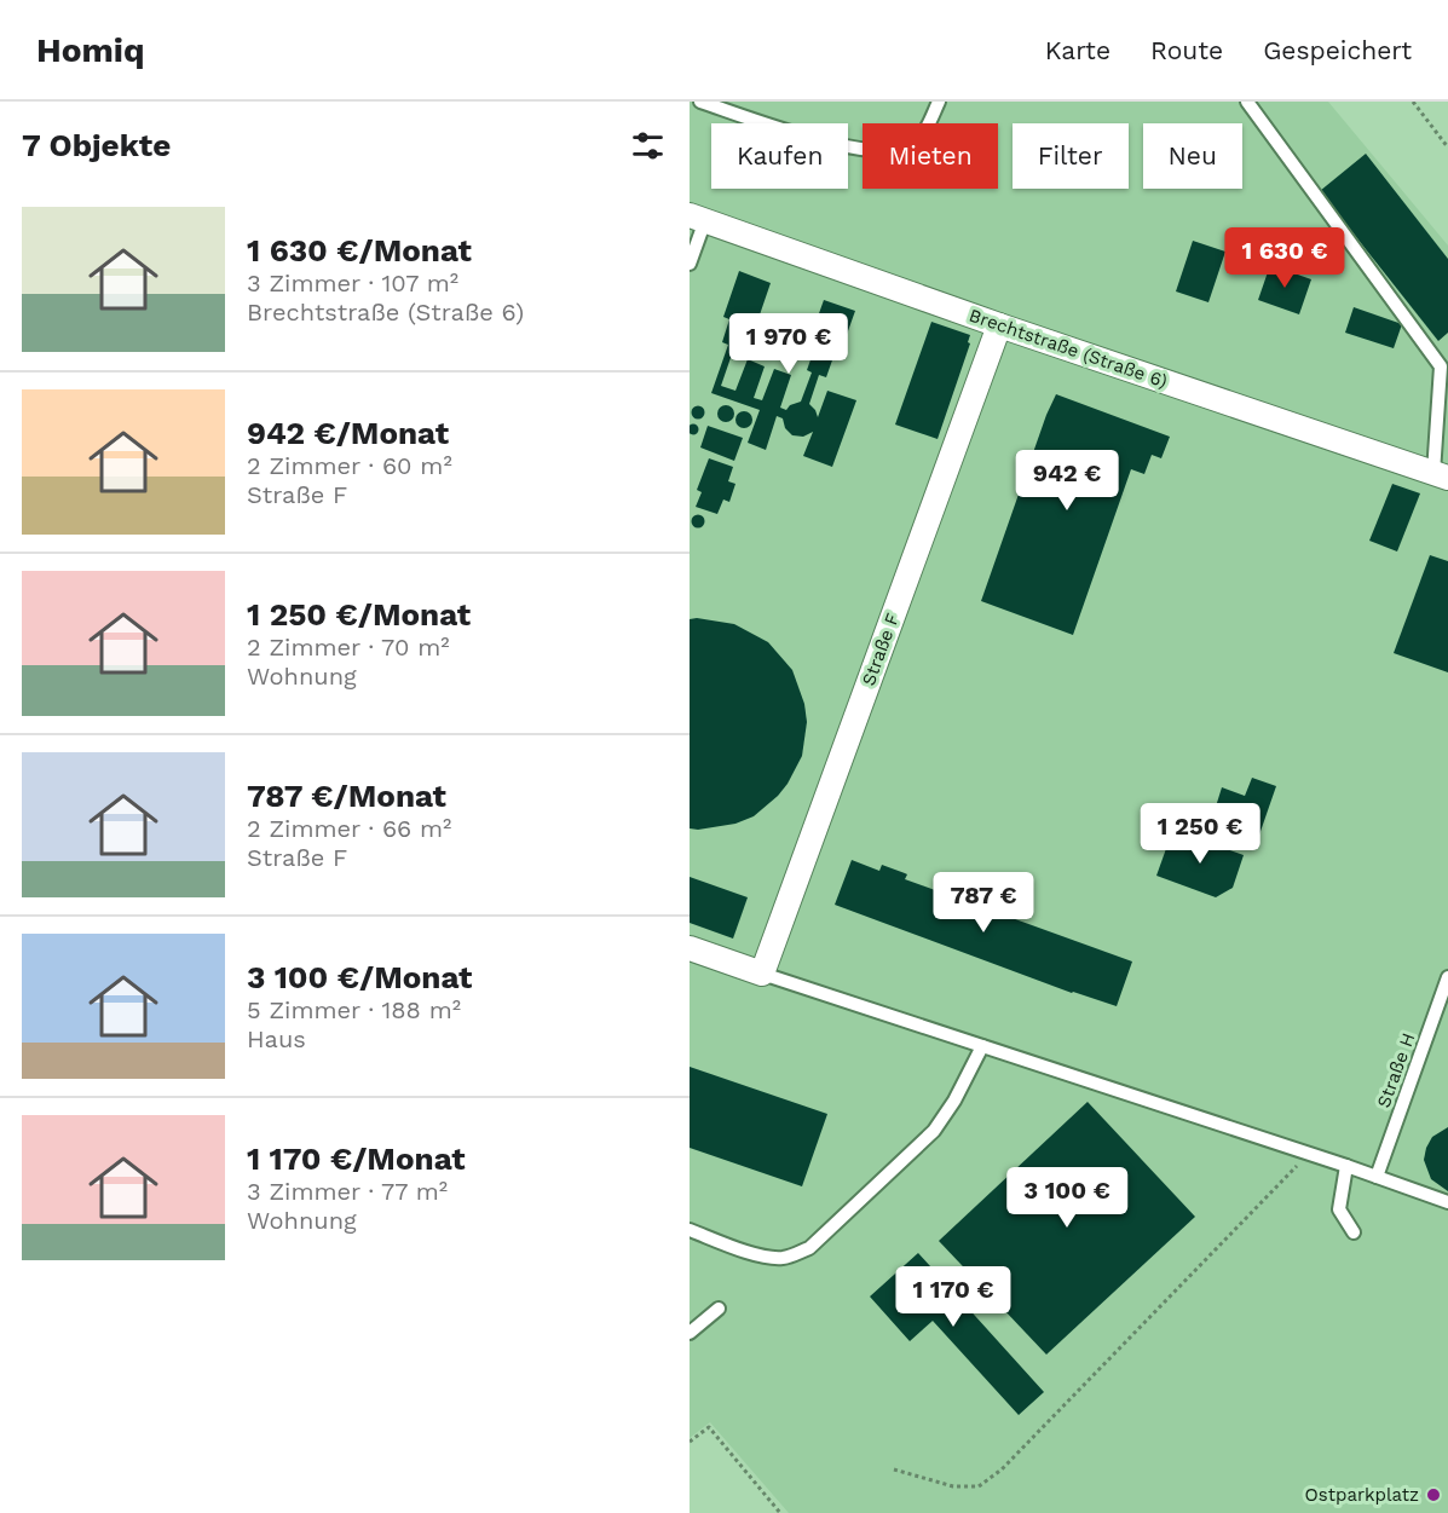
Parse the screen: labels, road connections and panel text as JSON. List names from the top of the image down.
{
  "streets": {
    "street": ["Brechtstraße (Straße 6)", "Straße F"],
    "lane": ["Straße H"]
  },
  "crossings": [
    ["Brechtstraße (Straße 6)", "Straße F"]
  ],
  "places": ["Ostparkplatz"],
  "page": {
    "header": "Homiq",
    "nav": ["Karte", "Route", "Gespeichert"],
    "heading": "7 Objekte",
    "chip": [
      "Kaufen",
      "Mieten",
      "Filter",
      "Neu"
    ],
    "list": [
      {
        "name": "1 630 €/Monat",
        "note": "3 Zimmer · 107 m² · Brechtstraße (Straße 6)"
      },
      {
        "name": "942 €/Monat",
        "note": "2 Zimmer · 60 m² · Straße F"
      },
      {
        "name": "1 250 €/Monat",
        "note": "2 Zimmer · 70 m² · Wohnung"
      },
      {
        "name": "787 €/Monat",
        "note": "2 Zimmer · 66 m² · Straße F"
      },
      {
        "name": "3 100 €/Monat",
        "note": "5 Zimmer · 188 m² · Haus"
      },
      {
        "name": "1 170 €/Monat",
        "note": "3 Zimmer · 77 m² · Wohnung"
      }
    ],
    "price": [
      "1 630 €",
      "1 970 €",
      "942 €",
      "1 250 €",
      "787 €",
      "3 100 €",
      "1 170 €"
    ]
  }
}
